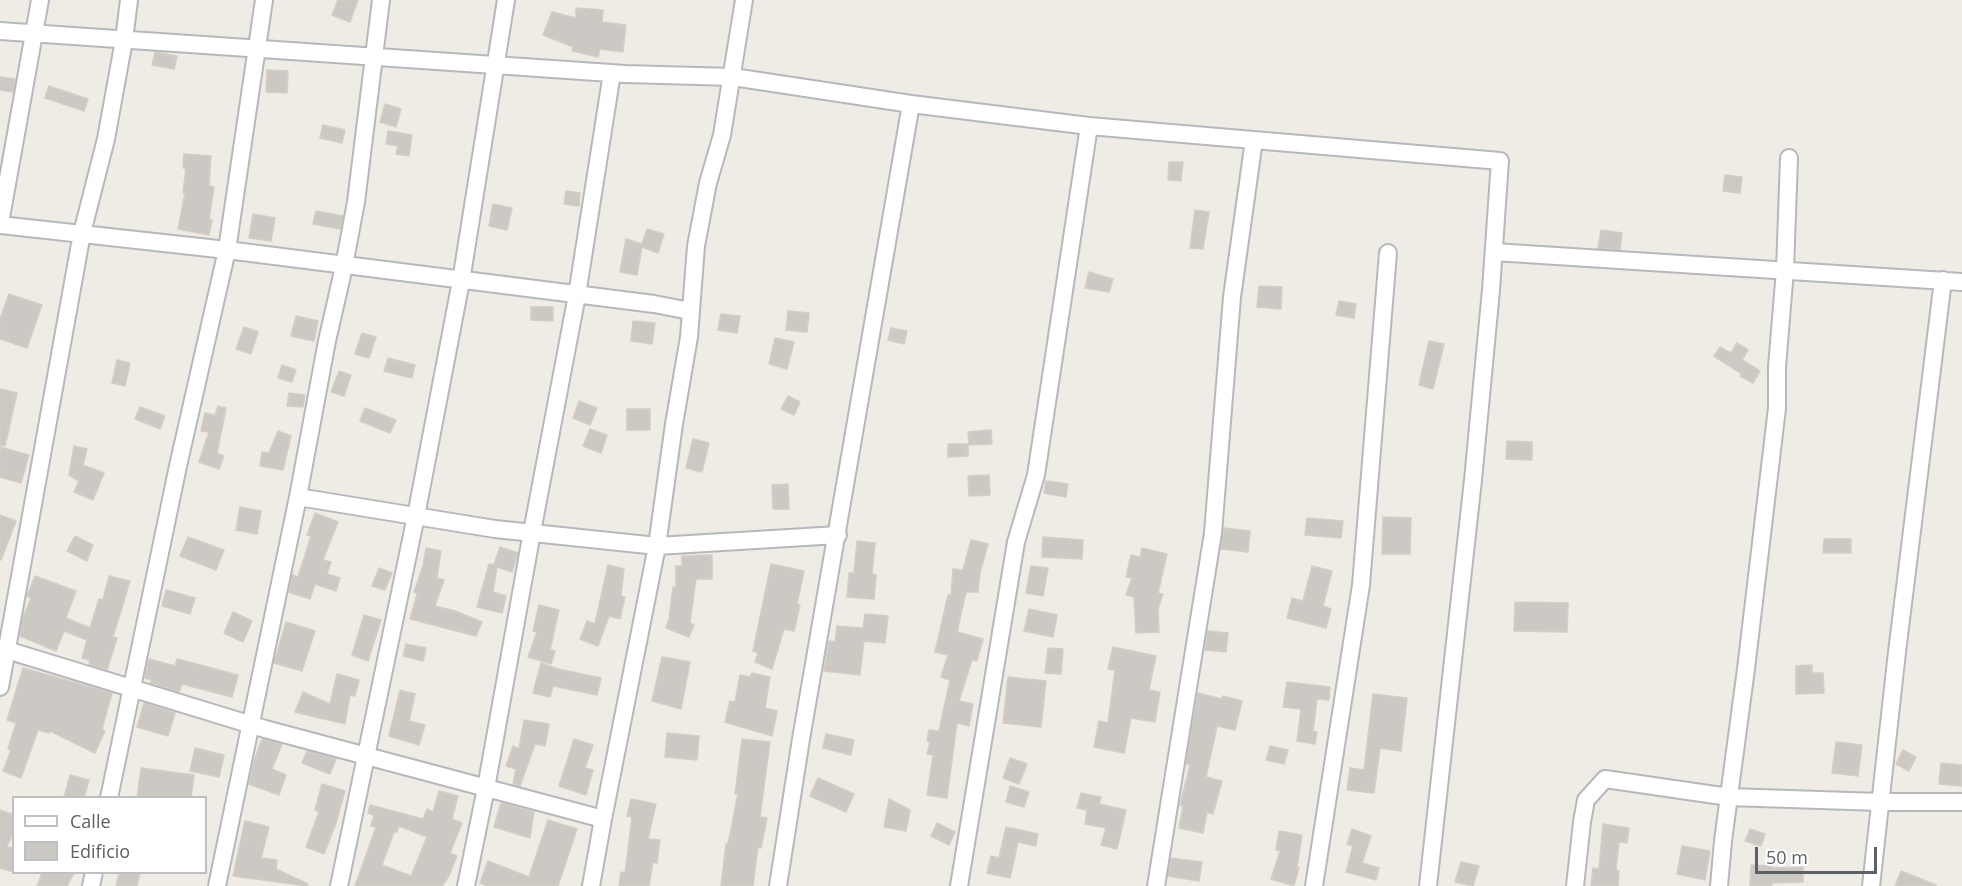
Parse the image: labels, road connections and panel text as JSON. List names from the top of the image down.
{
  "legend": ["Calle", "Edificio"],
  "scale_bar": "50 m"
}
